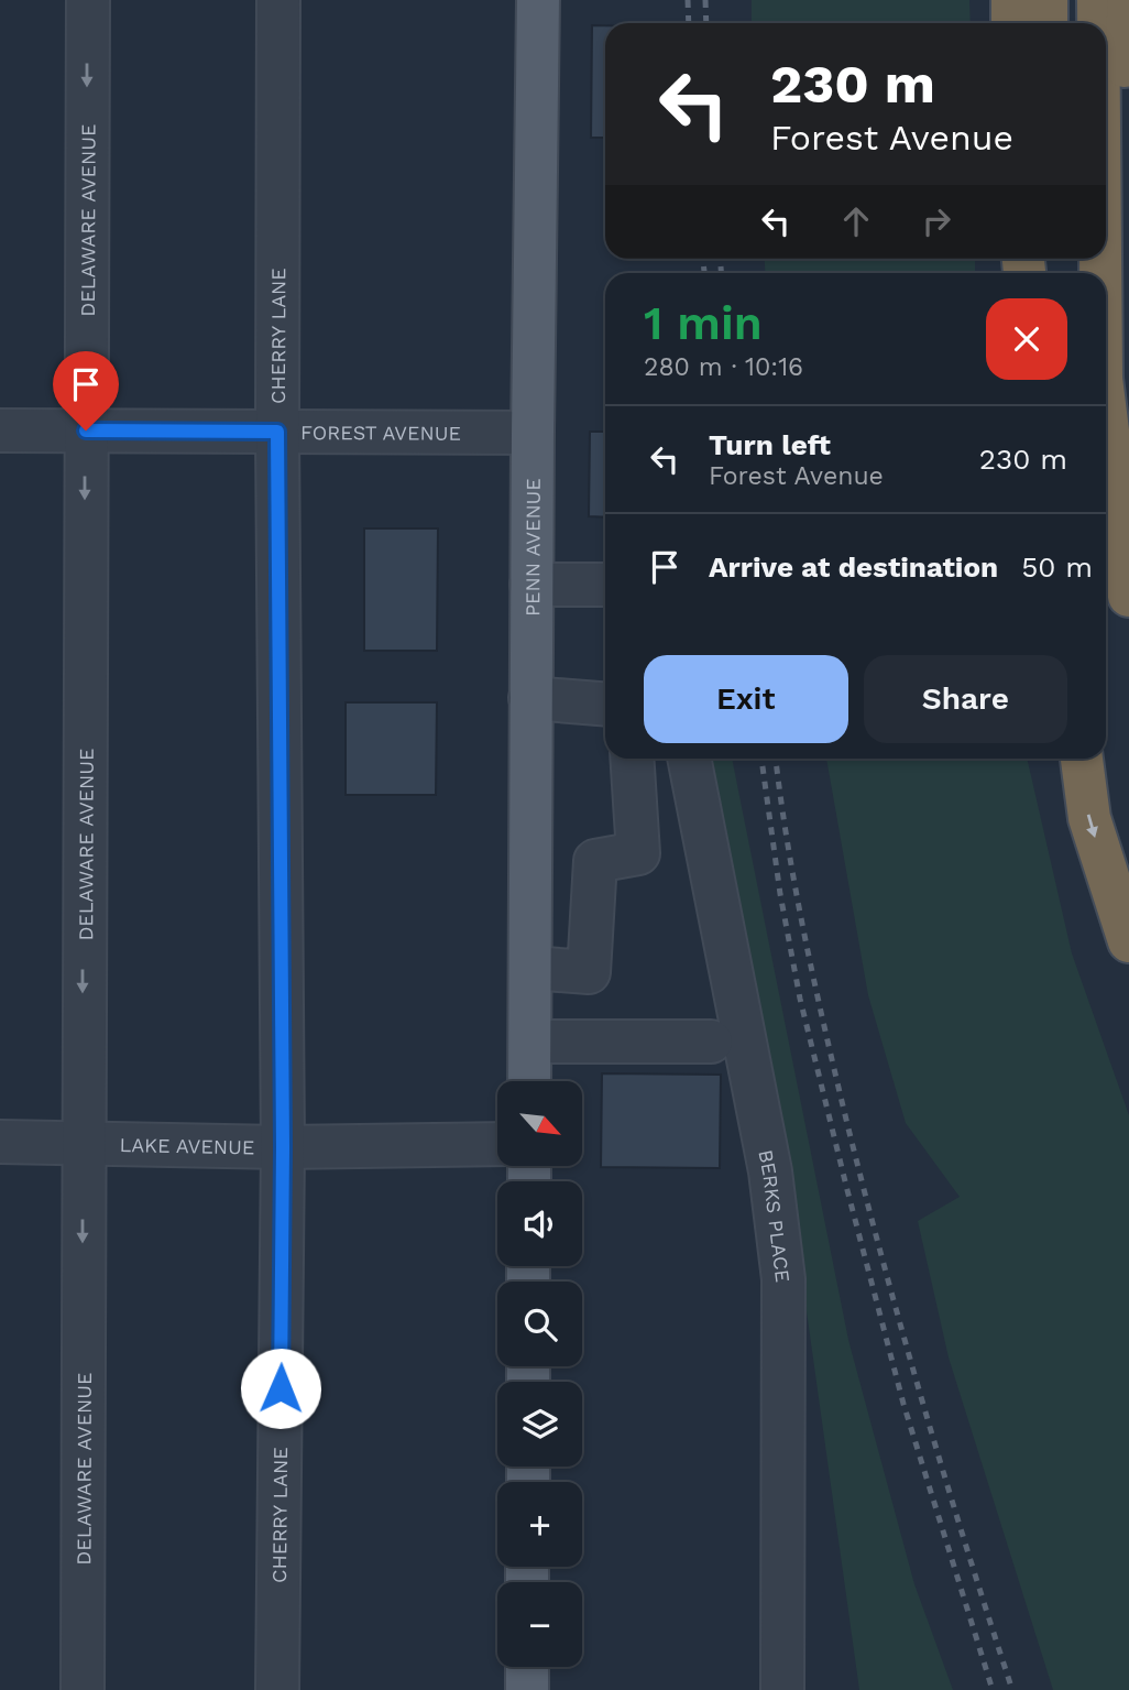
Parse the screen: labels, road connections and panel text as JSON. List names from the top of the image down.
{
  "streets": {
    "main road": ["PENN AVENUE"],
    "street": [
      "DELAWARE AVENUE",
      "CHERRY LANE",
      "FOREST AVENUE",
      "LAKE AVENUE",
      "BERKS PLACE"
    ]
  },
  "crossings": [
    ["DELAWARE AVENUE", "FOREST AVENUE"],
    ["DELAWARE AVENUE", "LAKE AVENUE"],
    ["CHERRY LANE", "FOREST AVENUE"],
    ["CHERRY LANE", "LAKE AVENUE"],
    ["FOREST AVENUE", "PENN AVENUE"]
  ],
  "one_way": ["DELAWARE AVENUE"],
  "north": "bottom right",
  "page": {
    "turn": ["230 m", "Forest Avenue"],
    "heading": ["1 min", "280 m · 10:16"],
    "list": [
      {
        "name": "Turn left",
        "note": "Forest Avenue",
        "value": "230 m"
      },
      {
        "name": "Arrive at destination",
        "value": "50 m"
      }
    ],
    "buttons": ["Exit", "Share"],
    "map_buttons": ["+", "−"]
  }
}
